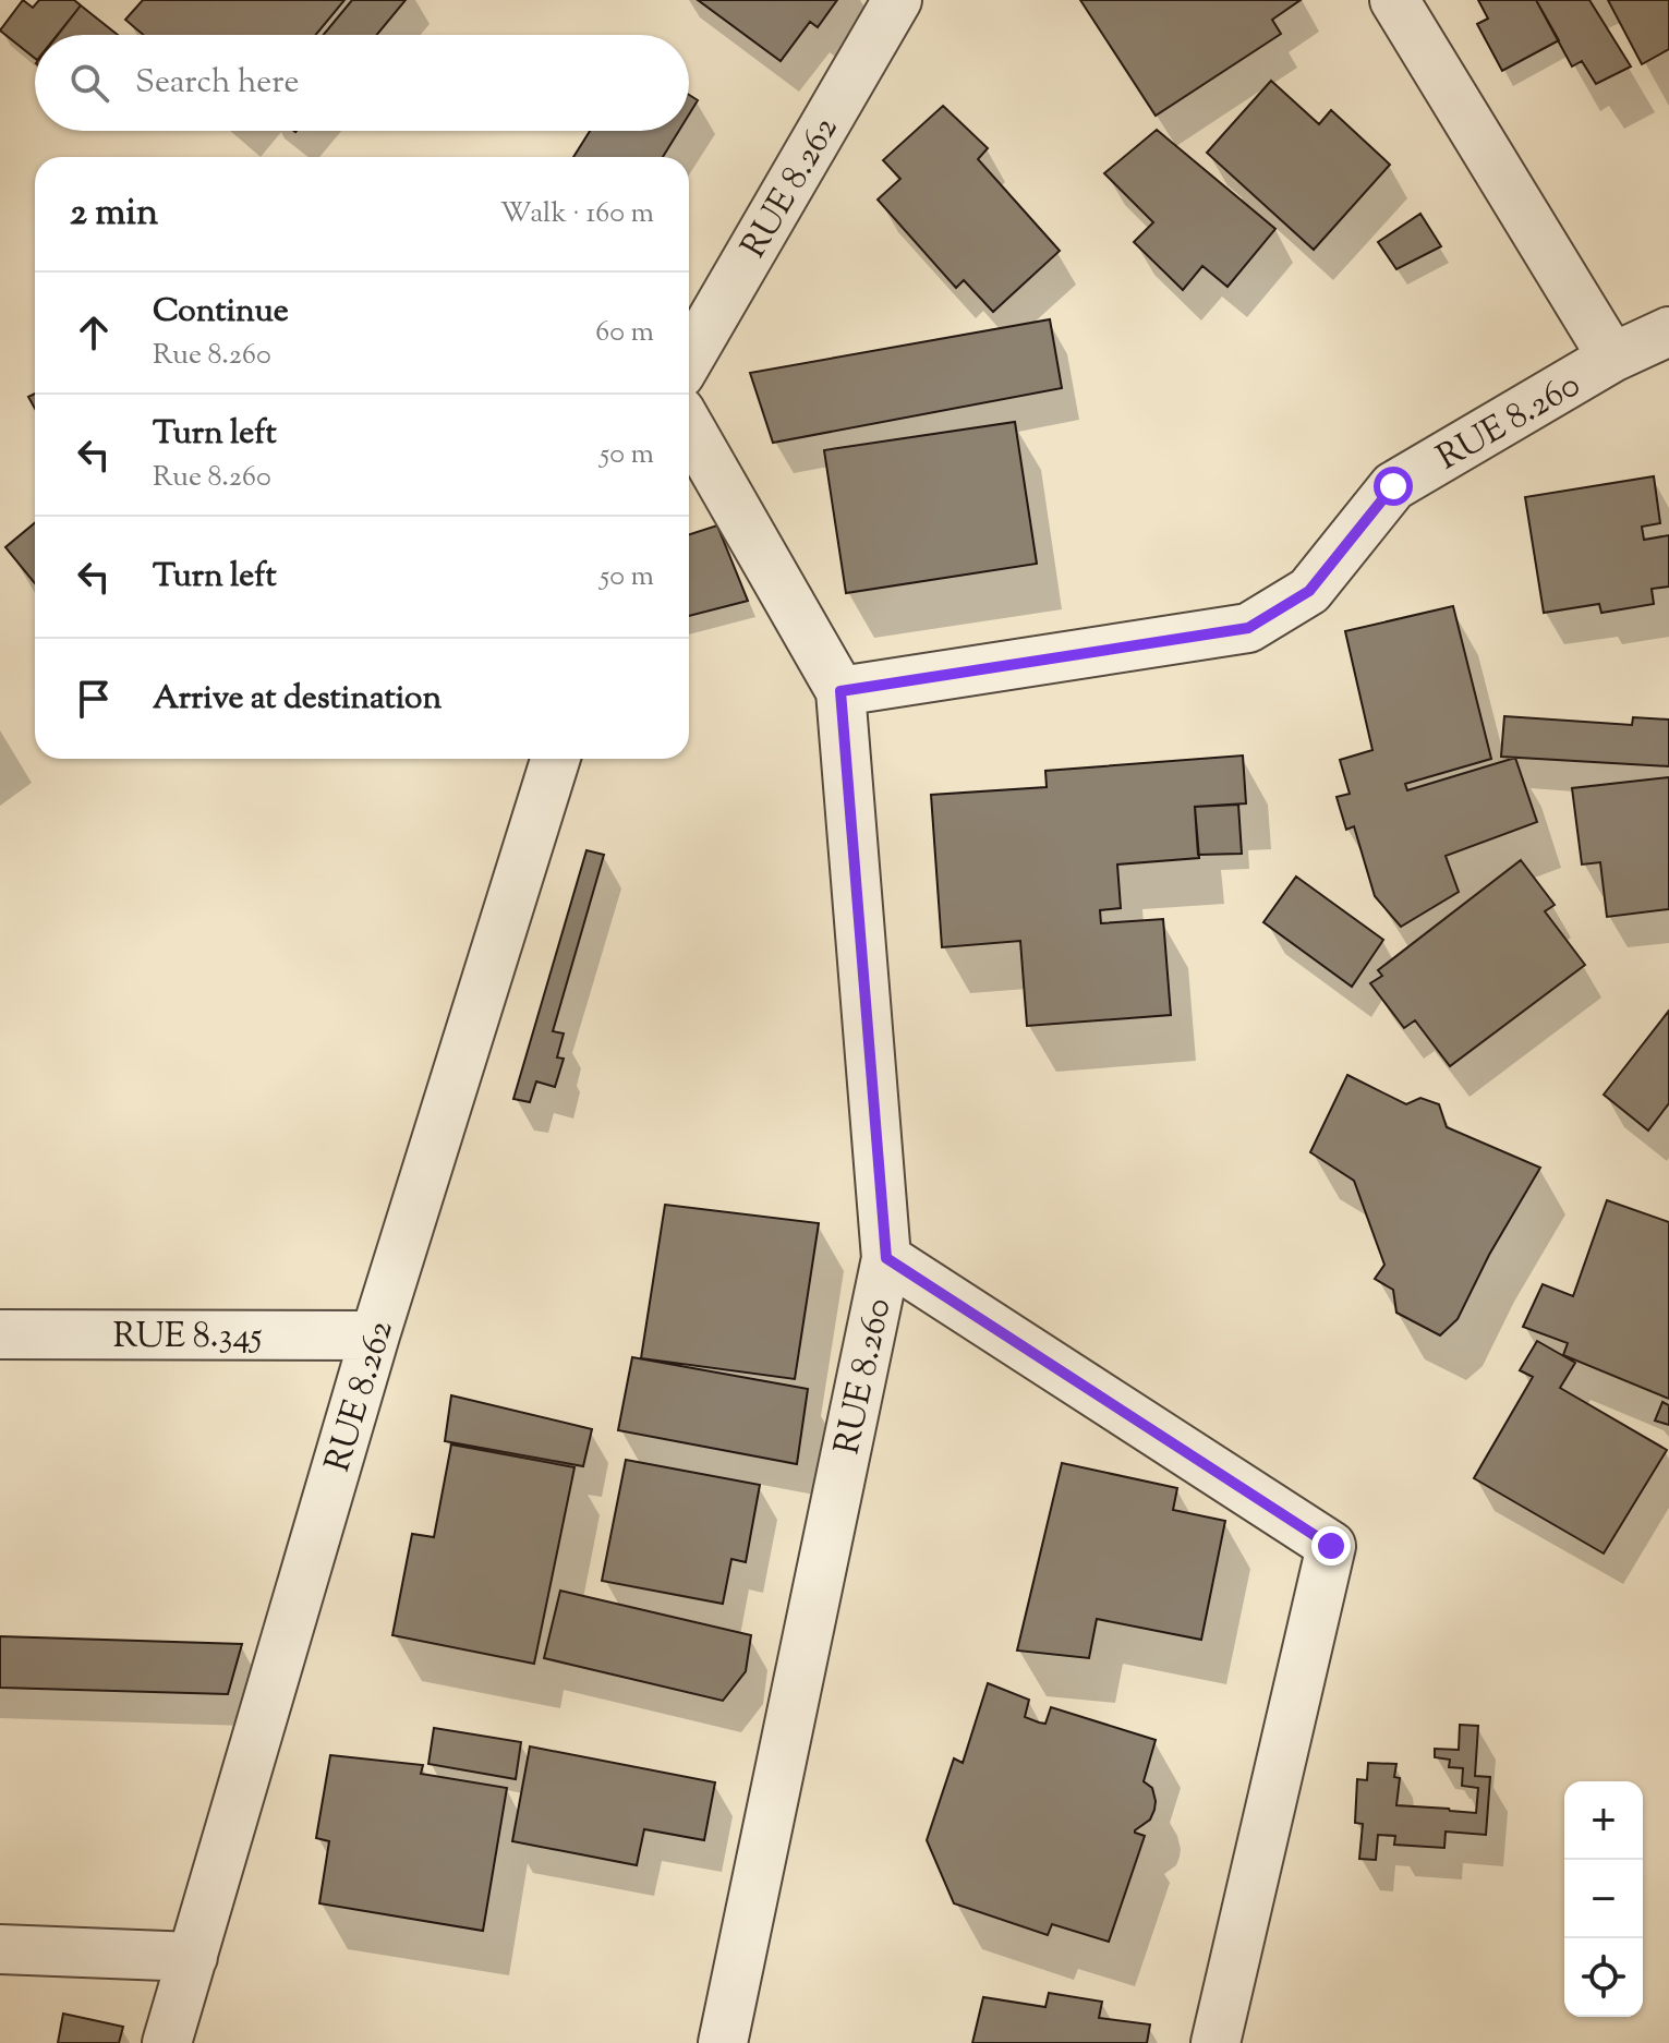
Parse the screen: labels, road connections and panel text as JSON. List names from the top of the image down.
{
  "streets": {
    "street": ["RUE 8.262", "RUE 8.260", "RUE 8.345"]
  },
  "crossings": [
    ["RUE 8.262", "RUE 8.345"]
  ],
  "page": {
    "search": "Search here",
    "heading": ["2 min", "Walk · 160 m"],
    "list": [
      ["Continue", "Rue 8.260", "60 m"],
      ["Turn left", "Rue 8.260", "50 m"],
      ["Turn left", "50 m"],
      "Arrive at destination"
    ],
    "map_buttons": ["+", "−"]
  }
}
